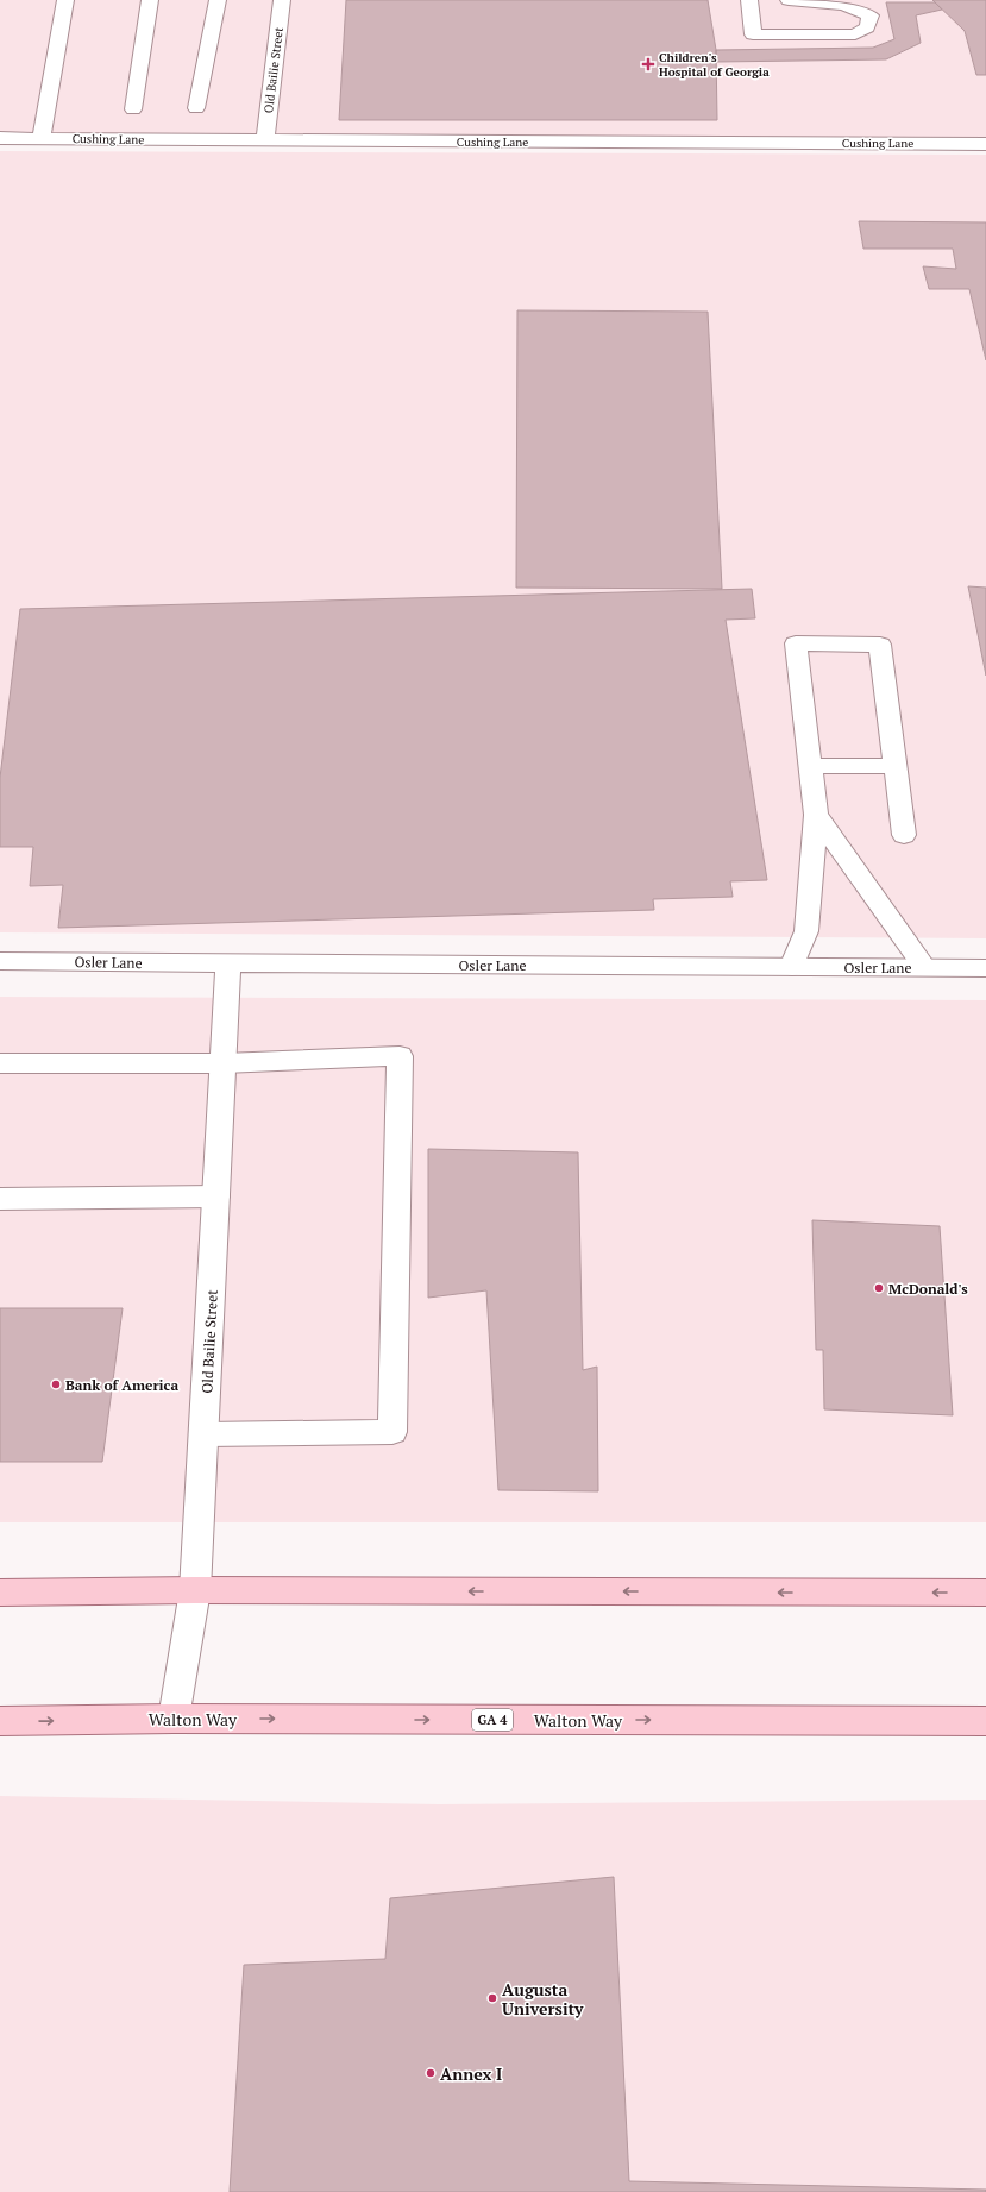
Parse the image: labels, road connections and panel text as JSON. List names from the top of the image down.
{
  "streets": {
    "main road": ["Walton Way", "GA 4"],
    "street": ["Old Bailie Street", "Cushing Lane", "Osler Lane"]
  },
  "crossings": [
    ["Old Bailie Street", "Cushing Lane"],
    ["Old Bailie Street", "Osler Lane"],
    ["Old Bailie Street", "Walton Way"]
  ],
  "places": {
    "health": ["Children's Hospital of Georgia"],
    "other": [
      "McDonald's",
      "Bank of America",
      "Augusta University",
      "Annex I"
    ]
  }
}
